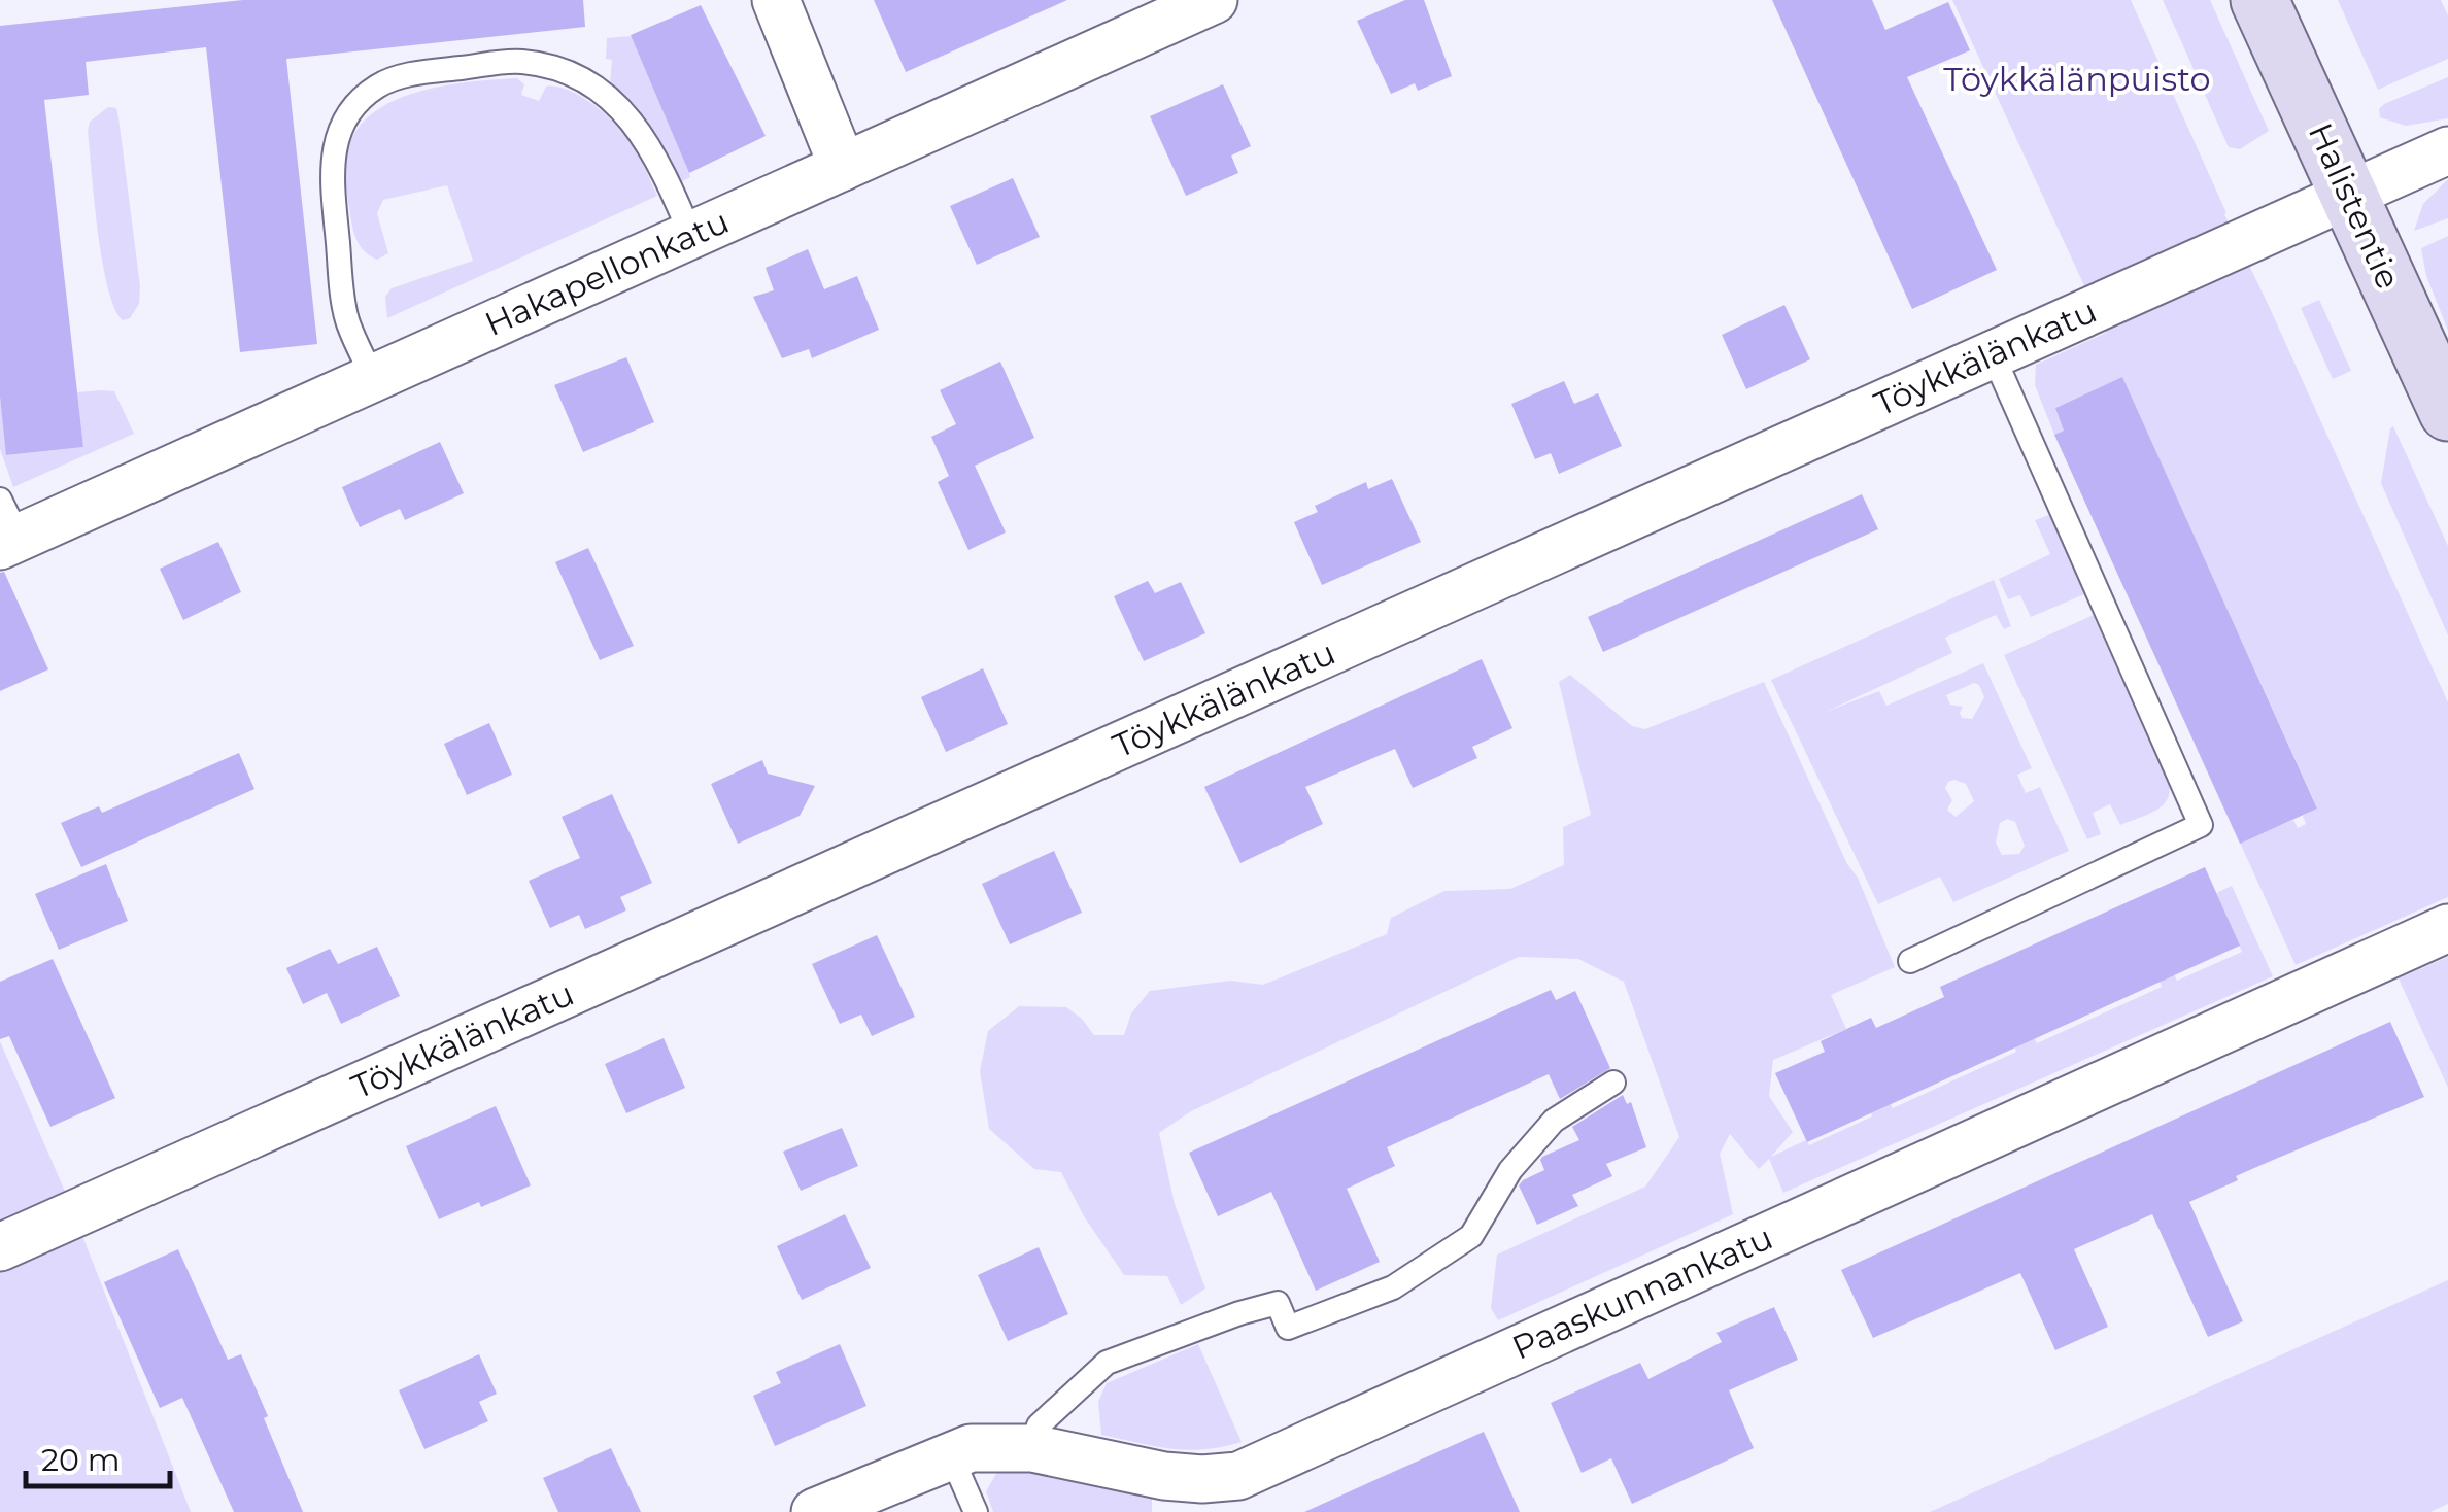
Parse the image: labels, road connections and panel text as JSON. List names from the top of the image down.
{
  "streets": {
    "street": [
      "Halistentie",
      "Hakapellonkatu",
      "Töykkälänkatu",
      "Paaskunnankatu"
    ]
  },
  "crossings": [
    ["Halistentie", "Töykkälänkatu"]
  ],
  "parks": ["Töykkälänpuisto"],
  "scale_bar": "20 m"
}
